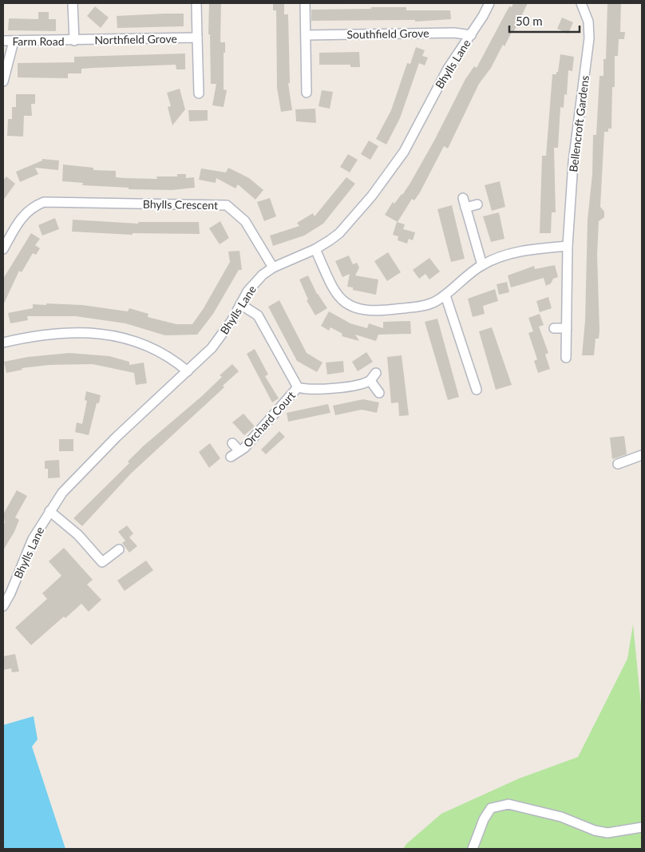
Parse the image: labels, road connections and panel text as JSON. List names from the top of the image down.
{
  "streets": {
    "street": [
      "Southfield Grove",
      "Northfield Grove",
      "Farm Road",
      "Bhylls Lane",
      "Bellencroft Gardens",
      "Bhylls Crescent",
      "Orchard Court"
    ]
  },
  "crossings": [
    ["Southfield Grove", "Bhylls Lane"],
    ["Northfield Grove", "Farm Road"],
    ["Bhylls Lane", "Bhylls Crescent"]
  ],
  "scale_bar": "50 m"
}
